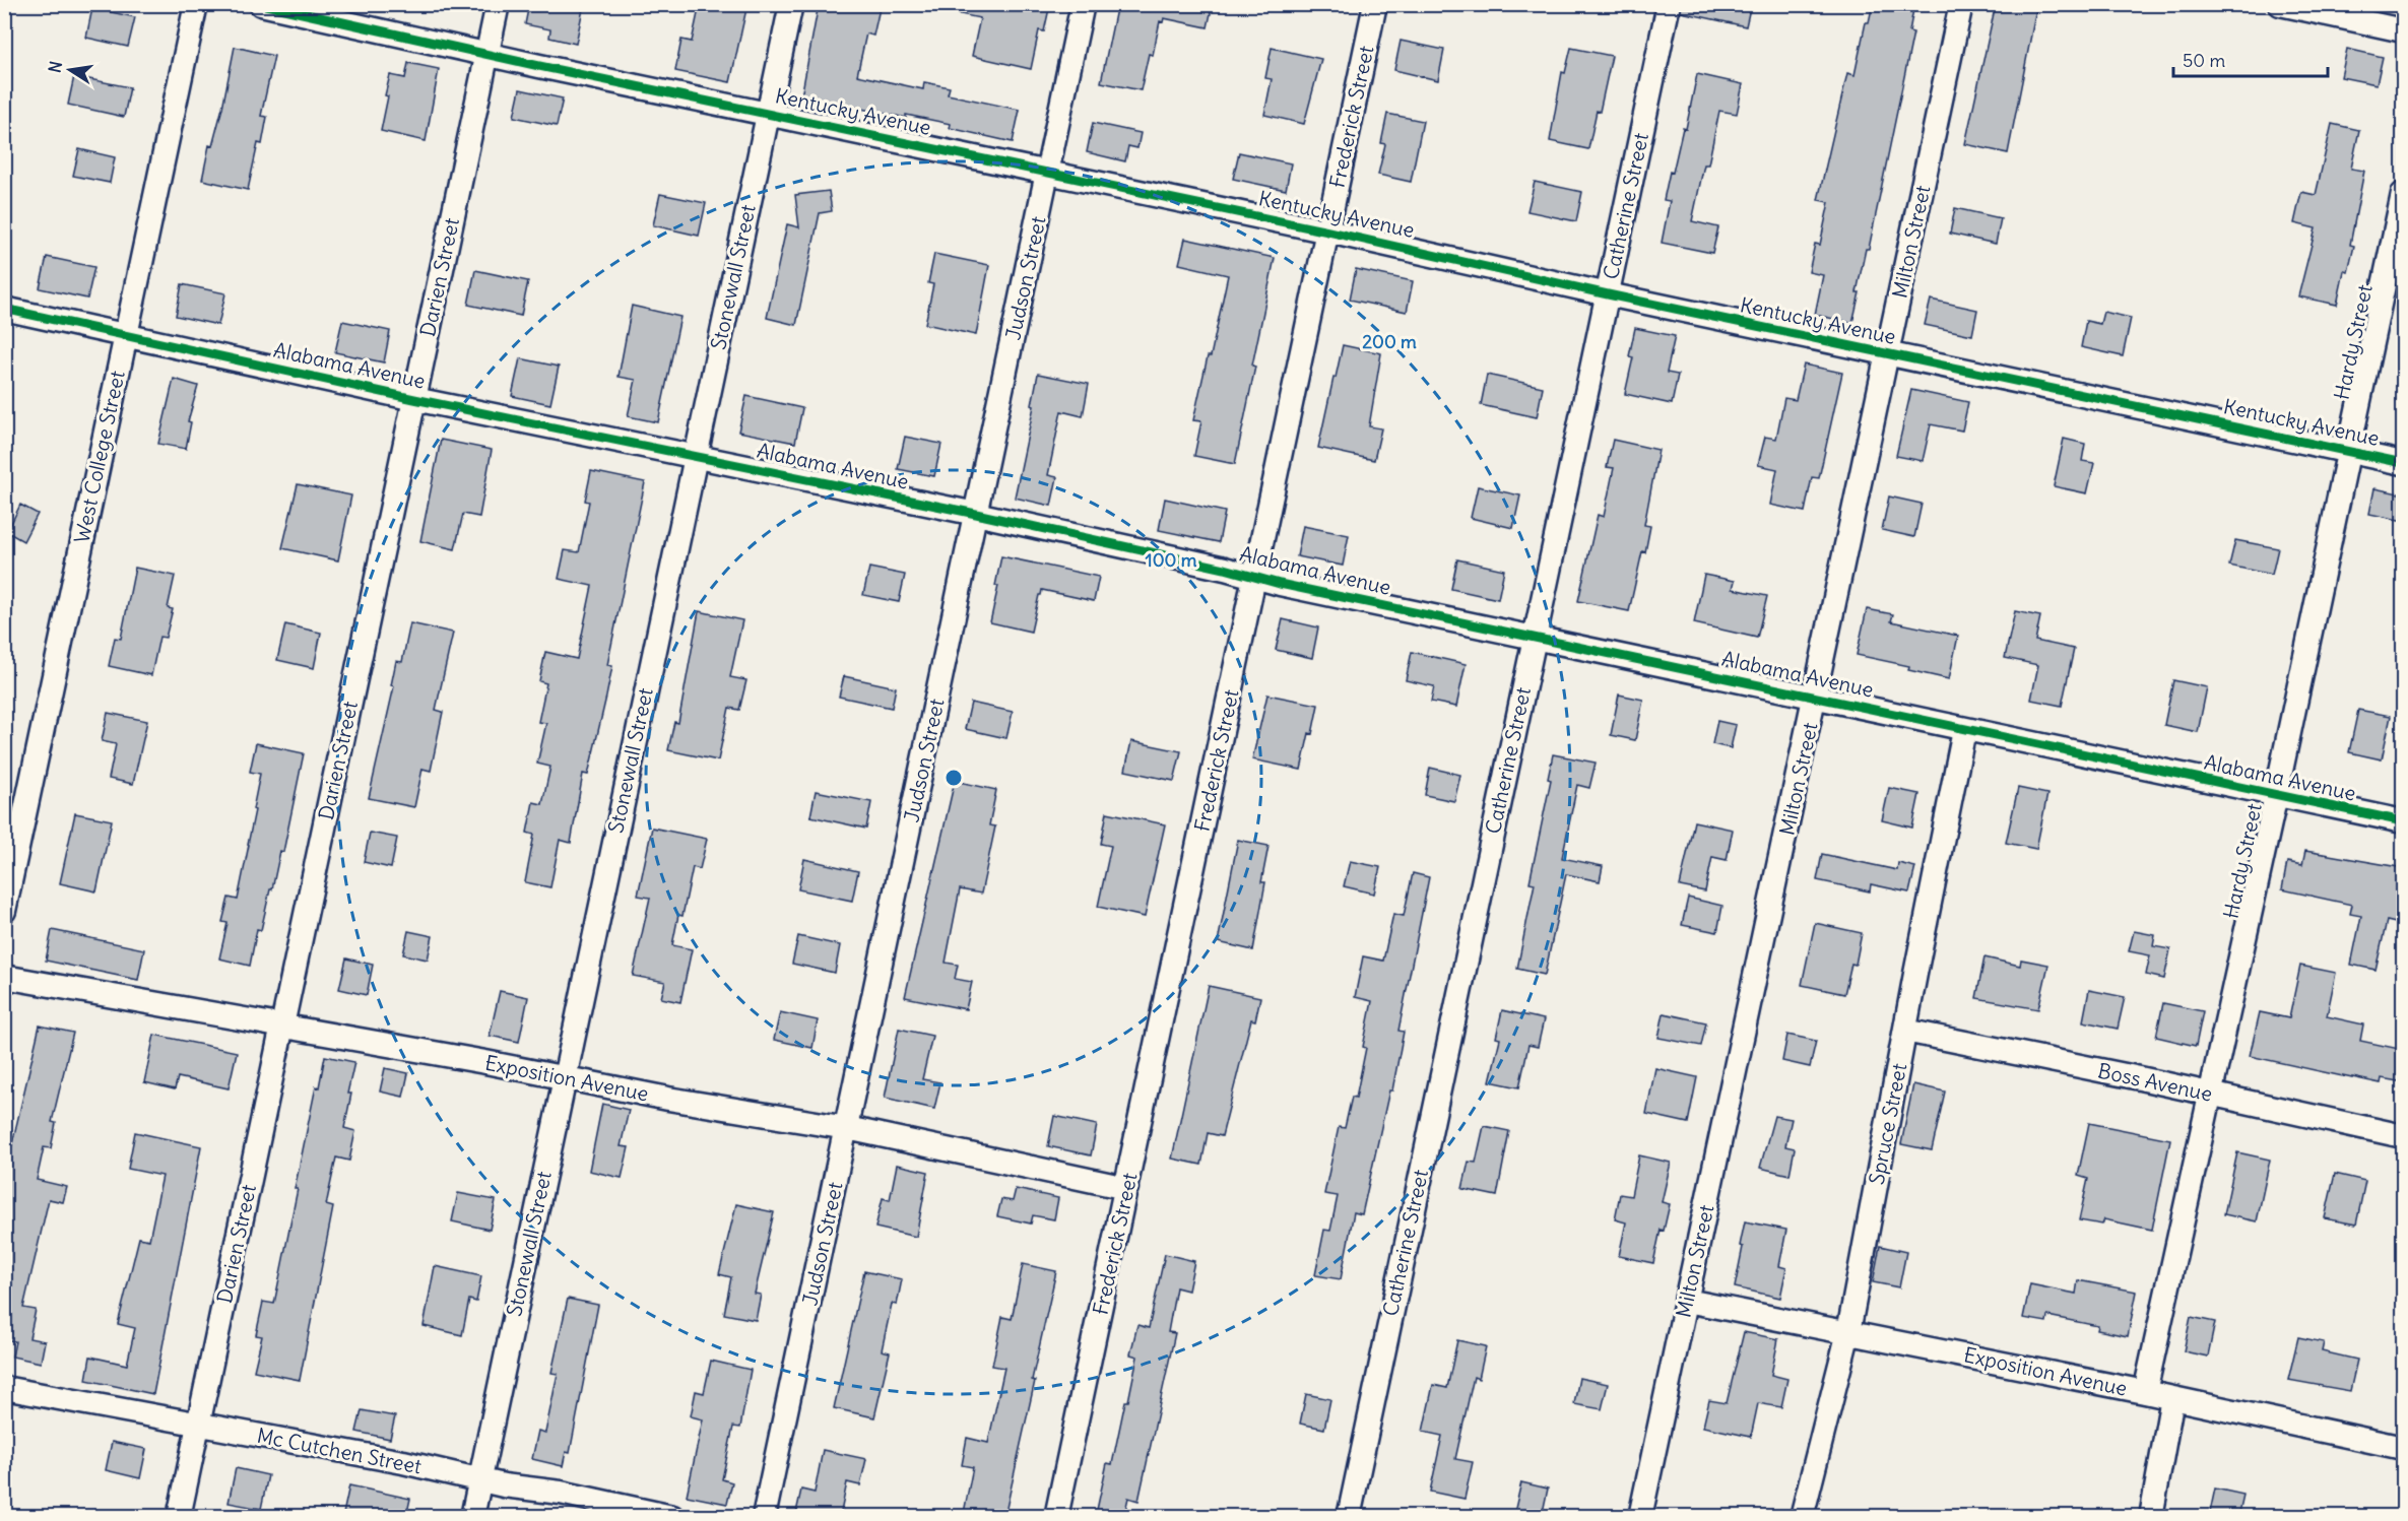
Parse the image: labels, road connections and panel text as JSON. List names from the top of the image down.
{
  "streets": {
    "street": [
      "Kentucky Avenue",
      "Frederick Street",
      "Catherine Street",
      "Milton Street",
      "Darien Street",
      "Stonewall Street",
      "Judson Street",
      "Hardy Street",
      "Alabama Avenue",
      "West College Street",
      "Exposition Avenue",
      "Boss Avenue",
      "Spruce Street",
      "Mc Cutchen Street"
    ]
  },
  "crossings": [
    ["Kentucky Avenue", "Frederick Street"],
    ["Kentucky Avenue", "Catherine Street"],
    ["Kentucky Avenue", "Milton Street"],
    ["Kentucky Avenue", "Darien Street"],
    ["Kentucky Avenue", "Stonewall Street"],
    ["Kentucky Avenue", "Judson Street"],
    ["Kentucky Avenue", "Hardy Street"],
    ["Frederick Street", "Alabama Avenue"],
    ["Frederick Street", "Exposition Avenue"],
    ["Catherine Street", "Alabama Avenue"],
    ["Milton Street", "Alabama Avenue"],
    ["Milton Street", "Exposition Avenue"],
    ["Darien Street", "Alabama Avenue"],
    ["Darien Street", "Exposition Avenue"],
    ["Darien Street", "Mc Cutchen Street"],
    ["Stonewall Street", "Alabama Avenue"],
    ["Stonewall Street", "Exposition Avenue"],
    ["Stonewall Street", "Mc Cutchen Street"],
    ["Judson Street", "Alabama Avenue"],
    ["Judson Street", "Exposition Avenue"],
    ["Hardy Street", "Alabama Avenue"],
    ["Hardy Street", "Exposition Avenue"],
    ["Hardy Street", "Boss Avenue"],
    ["Alabama Avenue", "West College Street"],
    ["Alabama Avenue", "Spruce Street"],
    ["Exposition Avenue", "Spruce Street"],
    ["Boss Avenue", "Spruce Street"]
  ],
  "scale_bar": "50 m",
  "north": "left",
  "rings": ["200 m", "100 m"]
}
